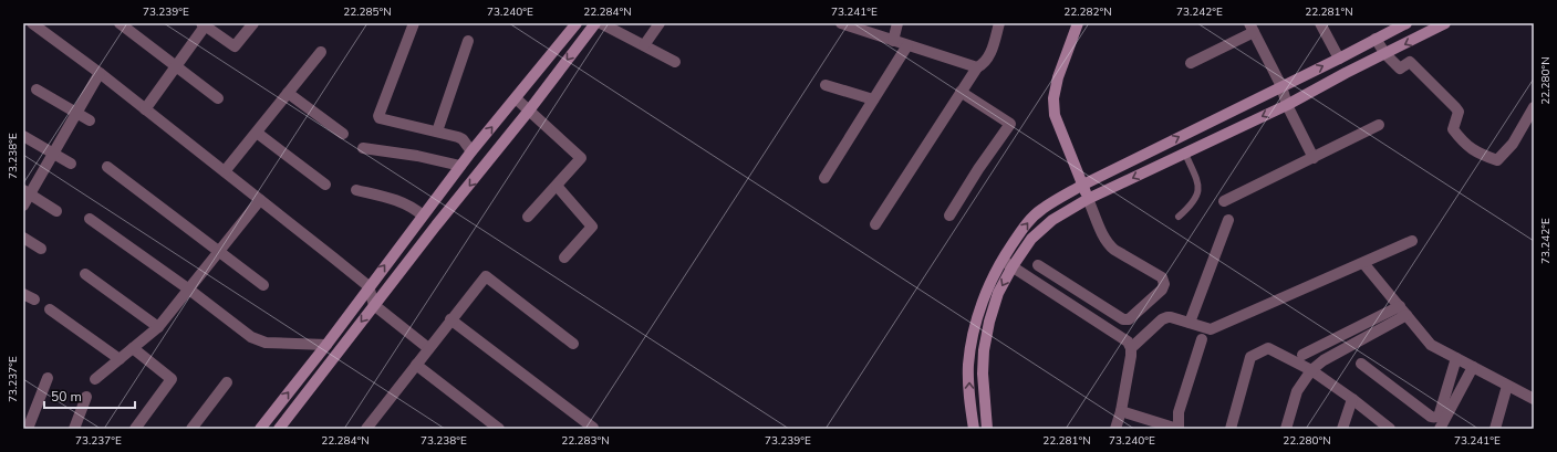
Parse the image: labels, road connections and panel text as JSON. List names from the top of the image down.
{
  "scale_bar": "50 m",
  "coordinates": [
    "73.239°E",
    "22.285°N",
    "73.240°E",
    "22.284°N",
    "73.241°E",
    "22.282°N",
    "73.242°E",
    "22.281°N",
    "22.280°N",
    "73.238°E",
    "73.237°E",
    "22.283°N"
  ]
}
